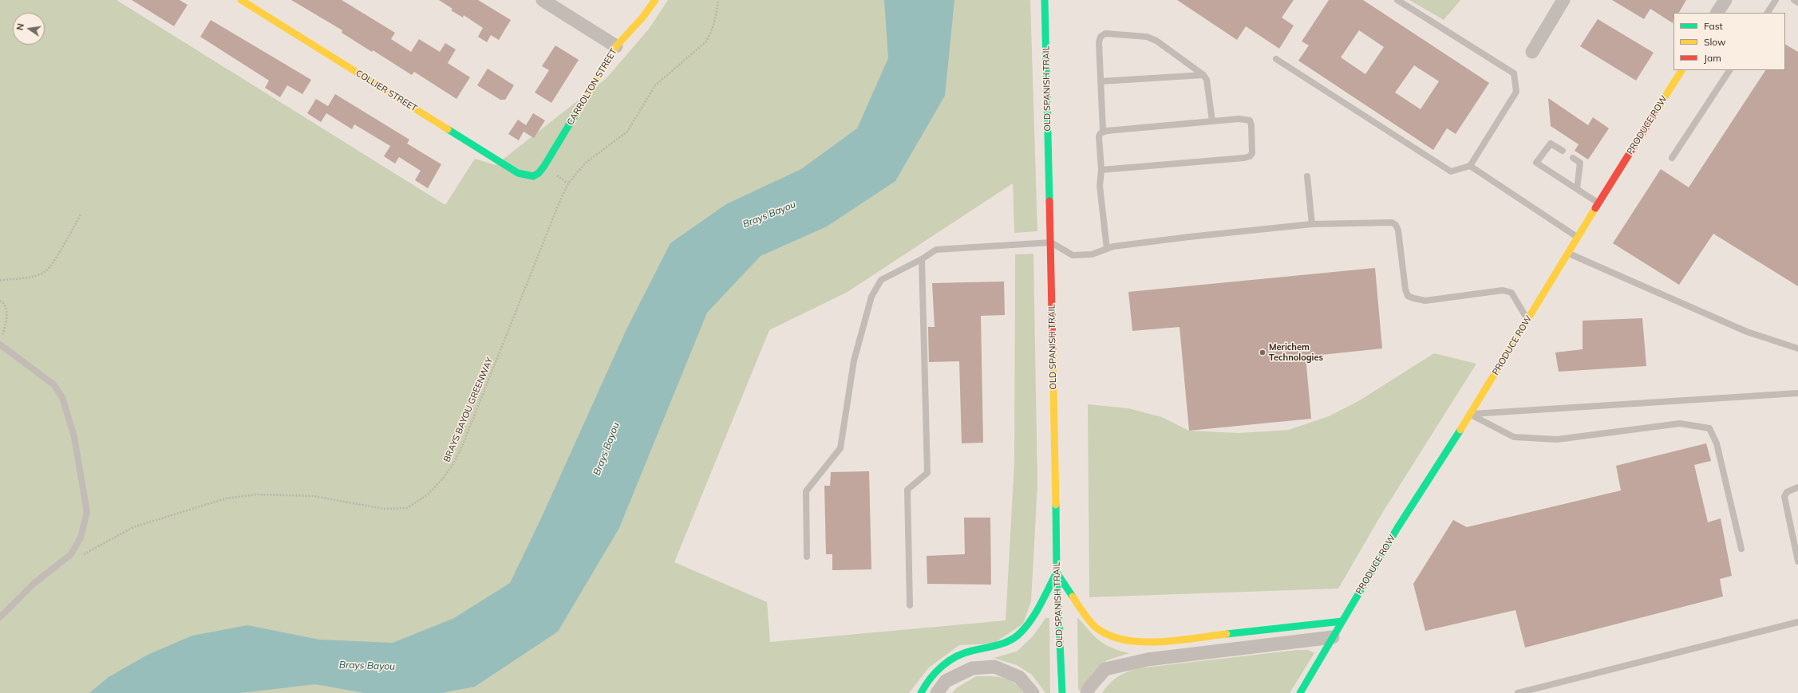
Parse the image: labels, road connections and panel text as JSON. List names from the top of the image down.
{
  "streets": {
    "street": [
      "CARROLTON STREET",
      "OLD SPANISH TRAIL",
      "COLLIER STREET",
      "PRODUCE ROW"
    ],
    "path": ["BRAYS BAYOU GREENWAY"]
  },
  "crossings": [
    ["CARROLTON STREET", "COLLIER STREET"]
  ],
  "water": ["Brays Bayou"],
  "places": ["Merichem Technologies"],
  "legend": ["Fast", "Slow", "Jam"],
  "north": "left"
}
